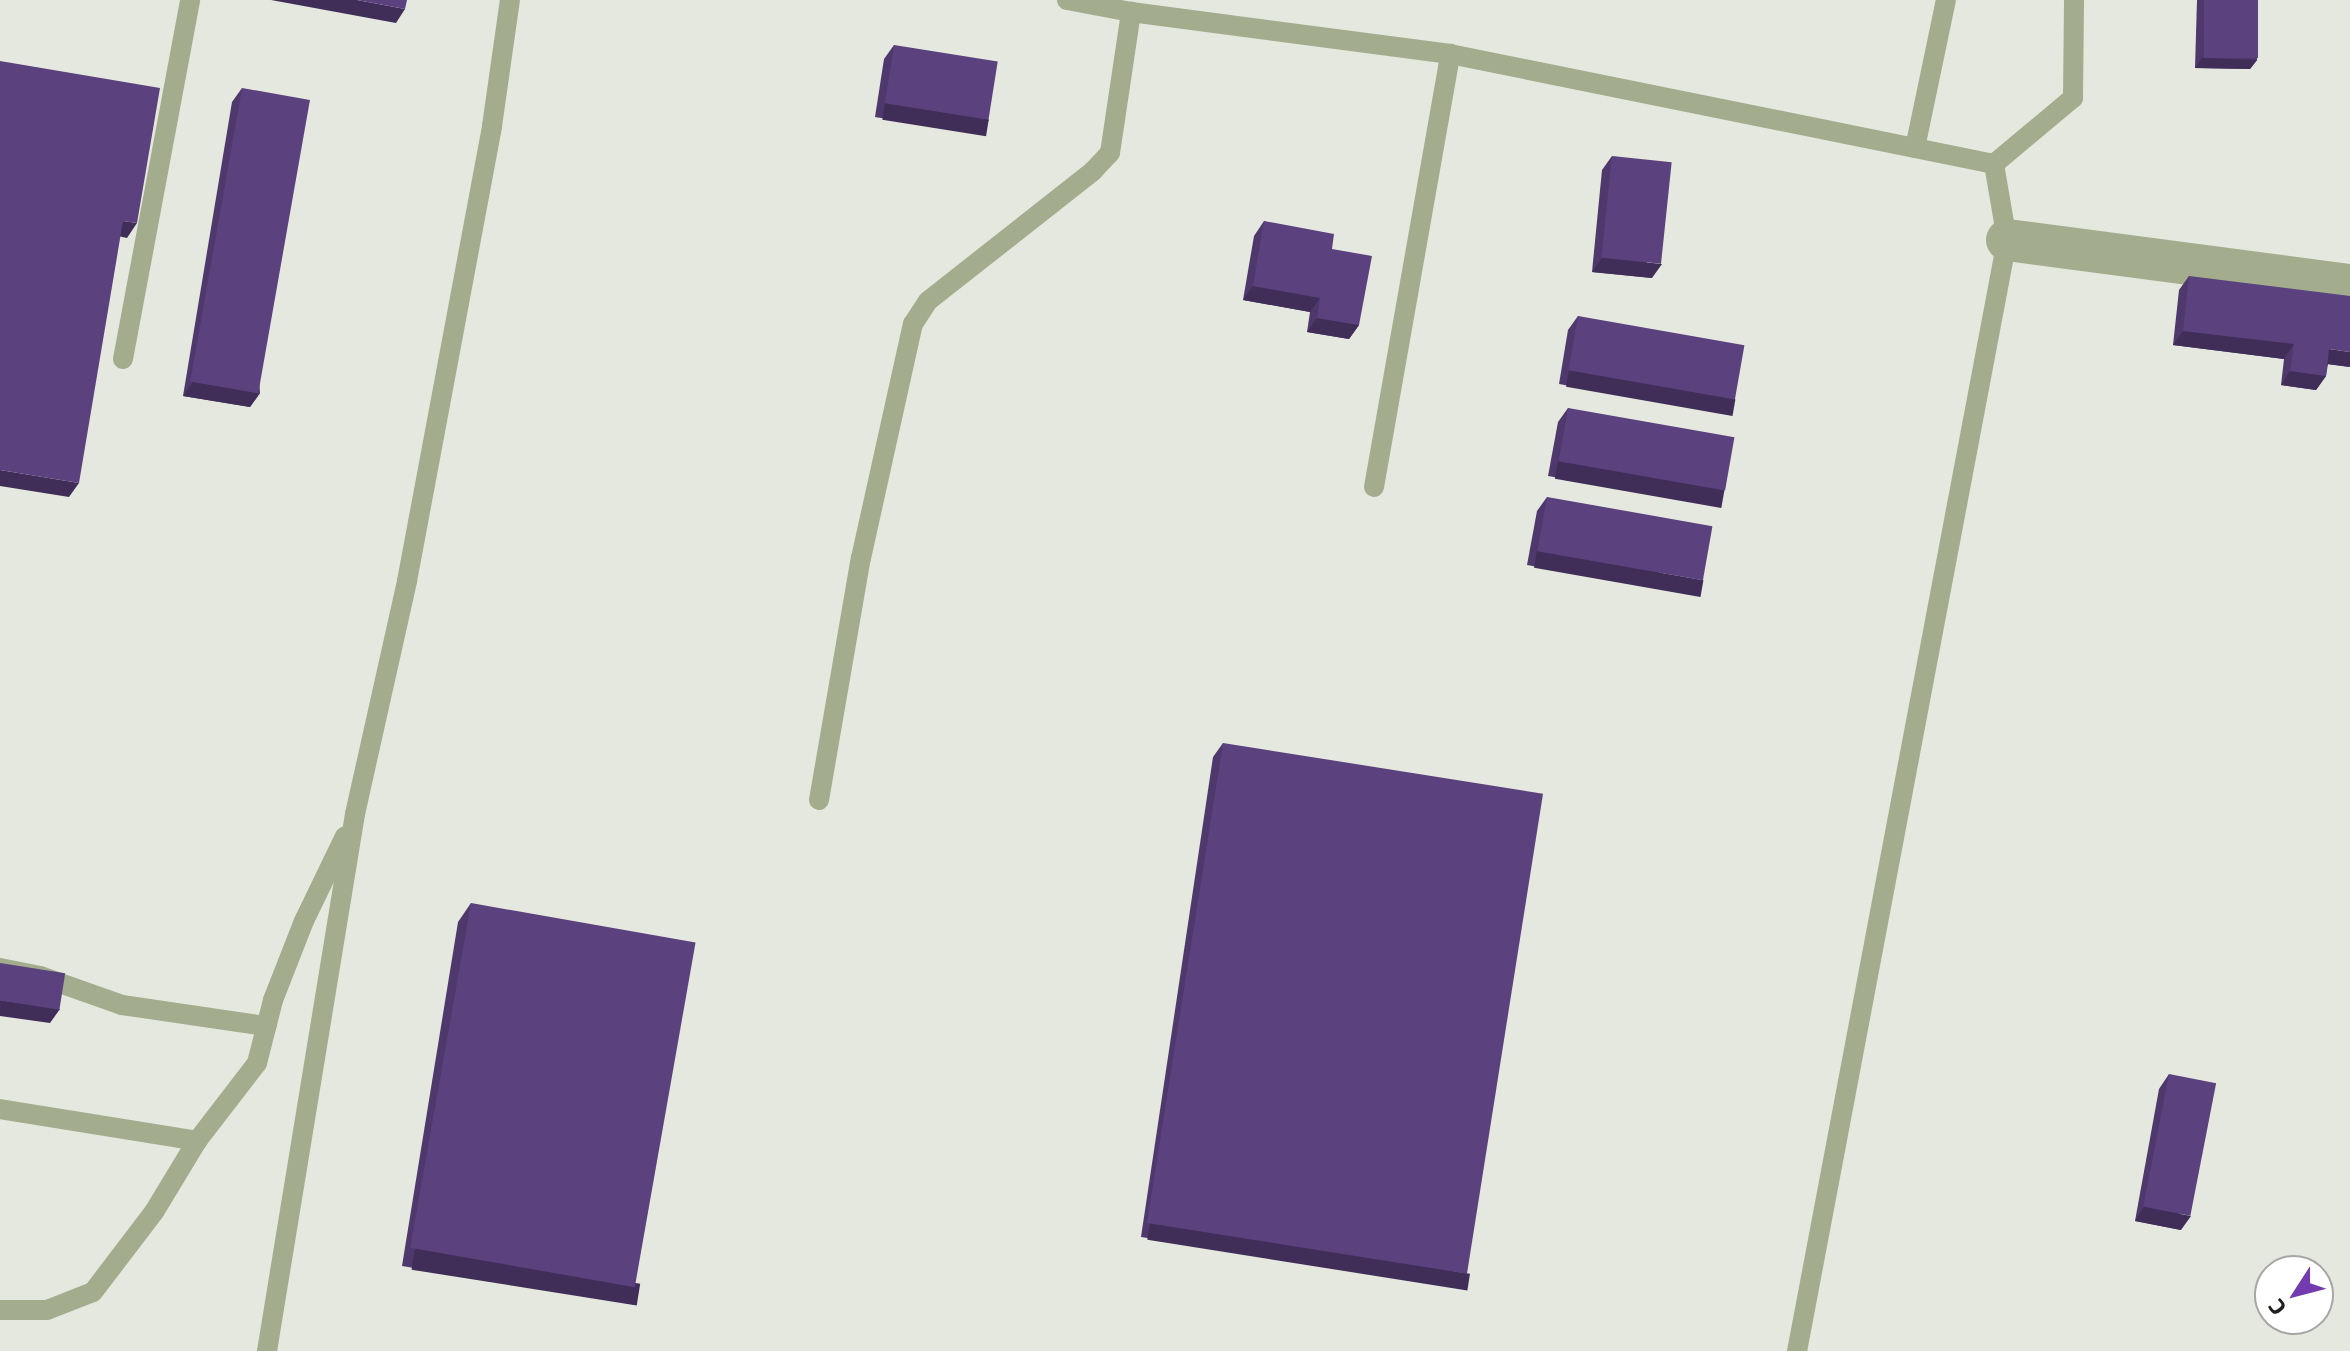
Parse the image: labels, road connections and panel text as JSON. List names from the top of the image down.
{
  "north": "bottom left"
}
